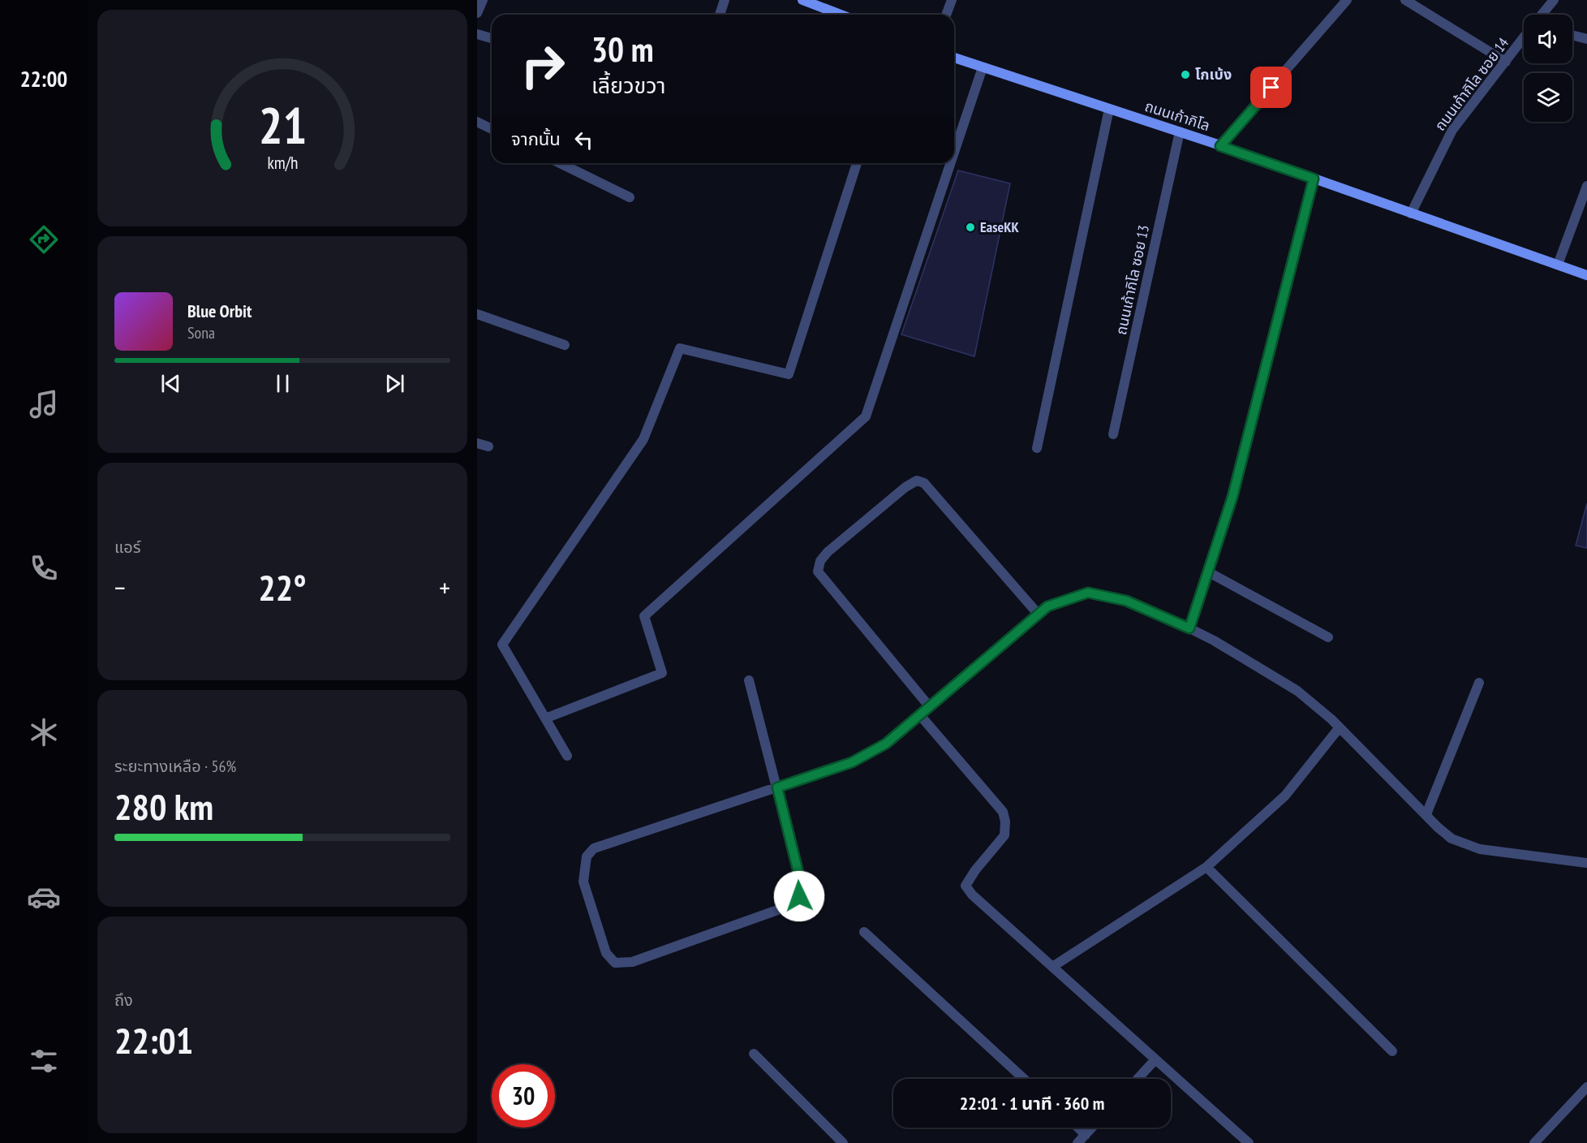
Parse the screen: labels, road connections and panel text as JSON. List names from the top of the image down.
{
  "streets": {
    "main road": ["ถนนเก้ากิโล"],
    "street": ["ถนนเก้ากิโล ซอย 14", "ถนนเก้ากิโล ซอย 13"]
  },
  "crossings": [
    ["ถนนเก้ากิโล ซอย 14", "ถนนเก้ากิโล"],
    ["ถนนเก้ากิโล", "ถนนเก้ากิโล ซอย 13"]
  ],
  "places": ["โกเบ้ง", "EaseKK"],
  "page": {
    "tabs": "22:00",
    "turn": ["30 m", "เลี้ยวขวา"],
    "then": "จากนั้น",
    "song": ["Blue Orbit", "Sona"],
    "tile": [
      "แอร์",
      ["ระยะทางเหลือ · 56%", "280 km"],
      ["ถึง", "22:01"]
    ],
    "heat": ["−", "22°", "+"],
    "limit": "30",
    "trip": "22:01 · 1 นาที · 360 m",
    "gauge": ["21", "km/h"]
  }
}
